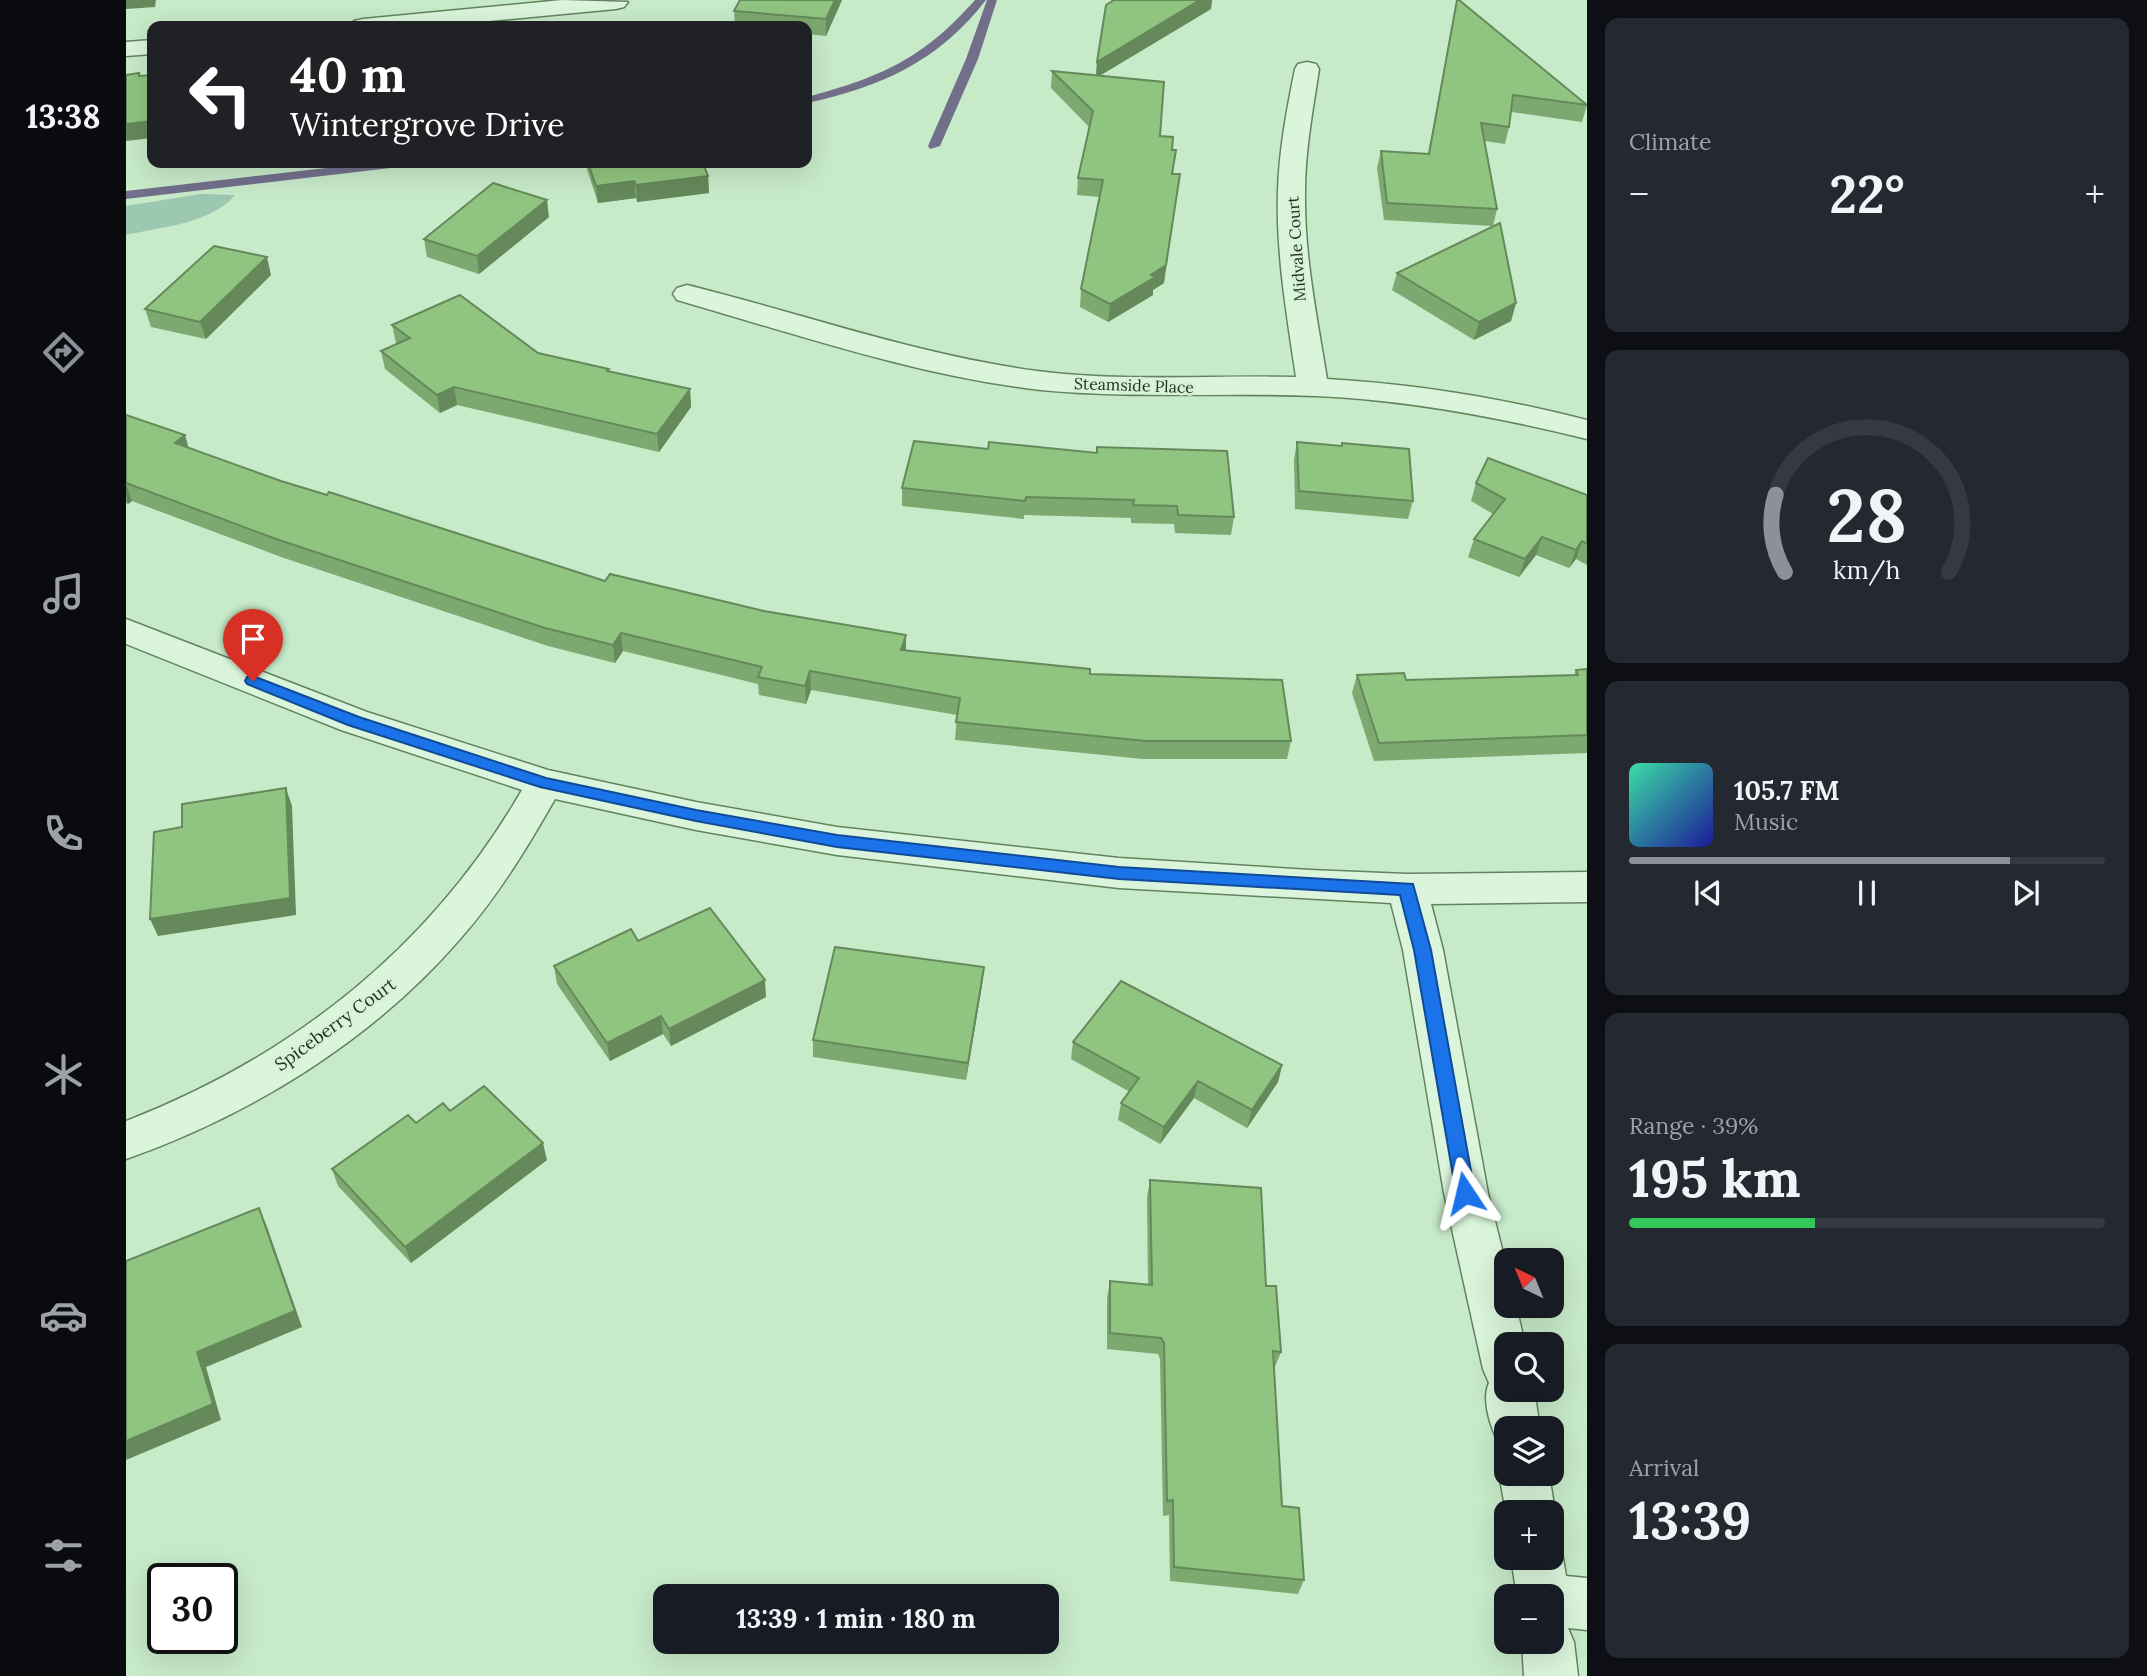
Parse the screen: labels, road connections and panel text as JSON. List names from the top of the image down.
{
  "streets": {
    "street": ["Midvale Court", "Steamside Place", "Spiceberry Court"]
  },
  "crossings": [
    ["Midvale Court", "Steamside Place"]
  ],
  "north": "top left",
  "page": {
    "tabs": "13:38",
    "tile": [
      "Climate",
      ["Range · 39%", "195 km"],
      ["Arrival", "13:39"]
    ],
    "turn": ["40 m", "Wintergrove Drive"],
    "heat": ["−", "22°", "+"],
    "song": ["105.7 FM", "Music"],
    "map_buttons": ["+", "−"],
    "limit": "30",
    "trip": "13:39 · 1 min · 180 m",
    "gauge": ["28", "km/h"]
  }
}
